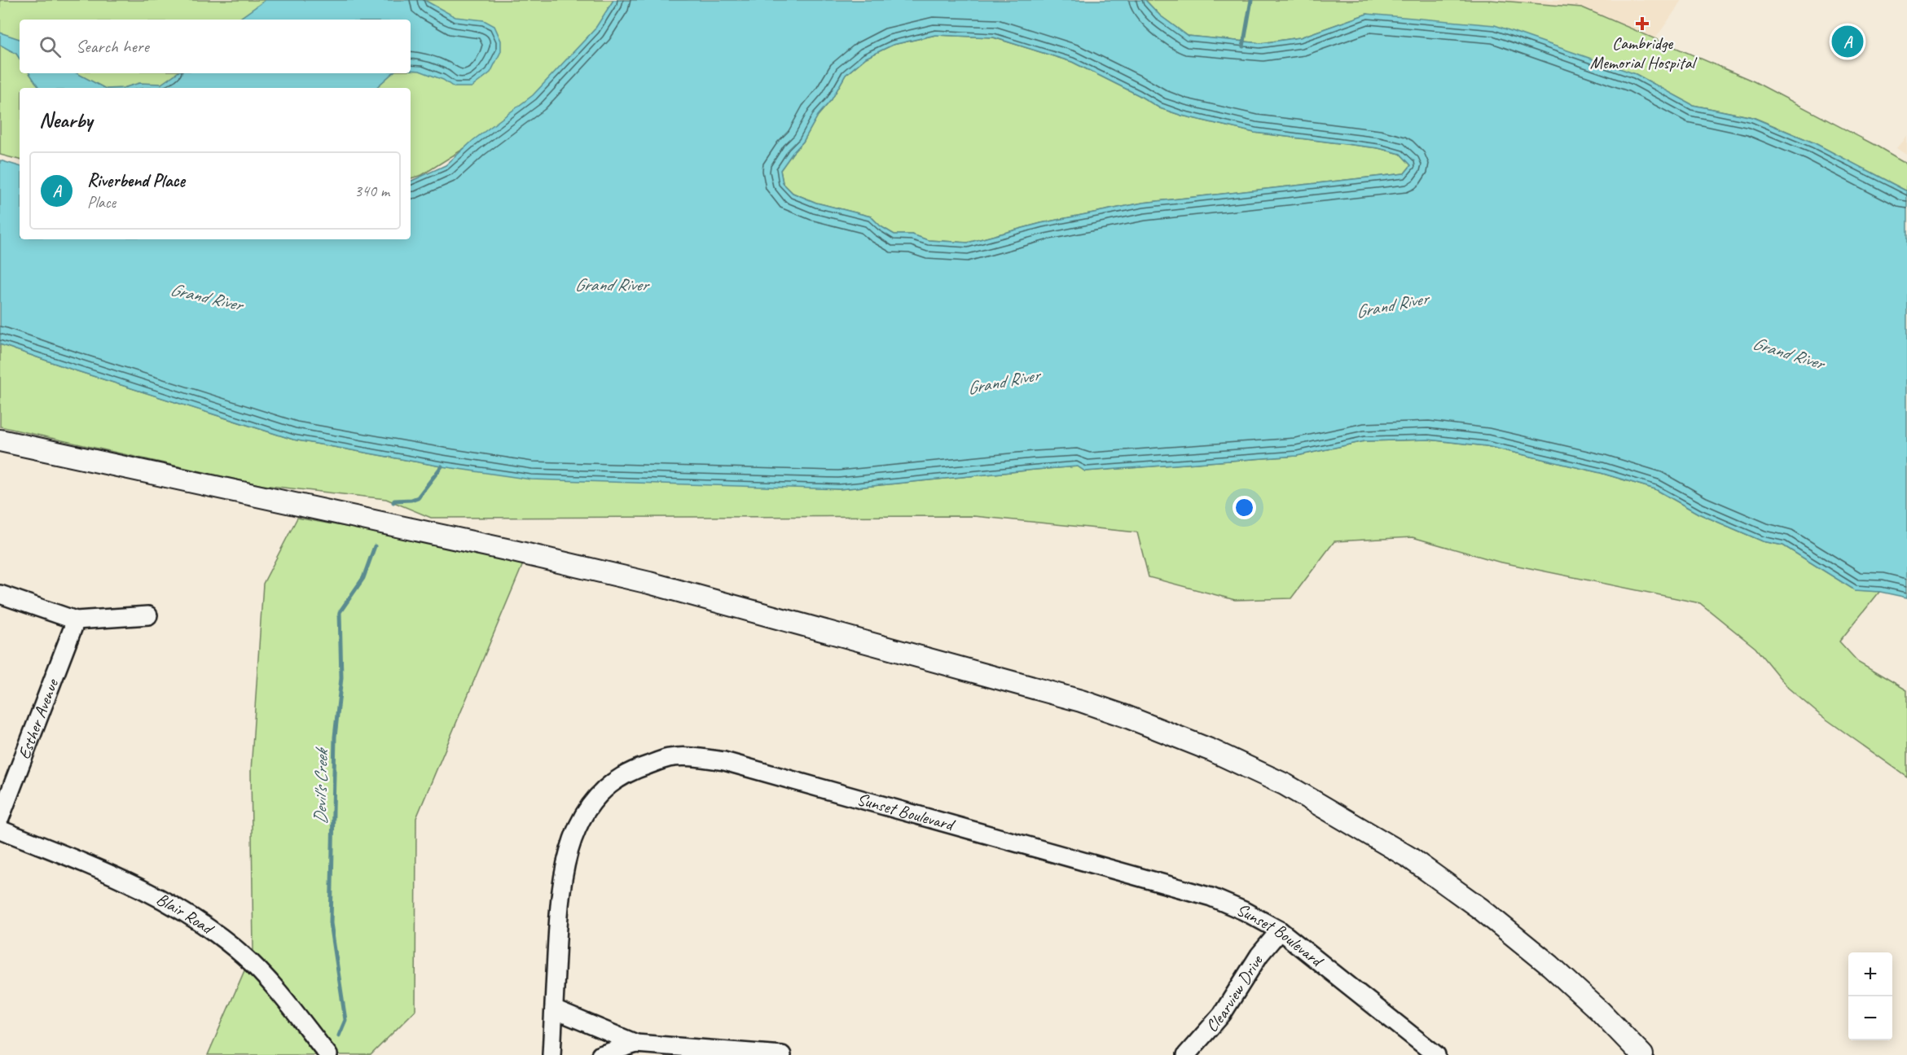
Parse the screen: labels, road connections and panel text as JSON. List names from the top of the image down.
{
  "streets": {
    "street": [
      "Esther Avenue",
      "Sunset Boulevard",
      "Blair Road",
      "Clearview Drive"
    ]
  },
  "crossings": [
    ["Sunset Boulevard", "Clearview Drive"]
  ],
  "water": ["Grand River", "Devil's Creek"],
  "places": {
    "health": ["Cambridge Memorial Hospital"]
  },
  "page": {
    "search": "Search here",
    "pins": "A",
    "heading": "Nearby",
    "list": [
      {
        "mark": "A",
        "name": "Riverbend Place",
        "note": "Place",
        "value": "340 m"
      }
    ],
    "map_buttons": ["+", "−"]
  }
}
